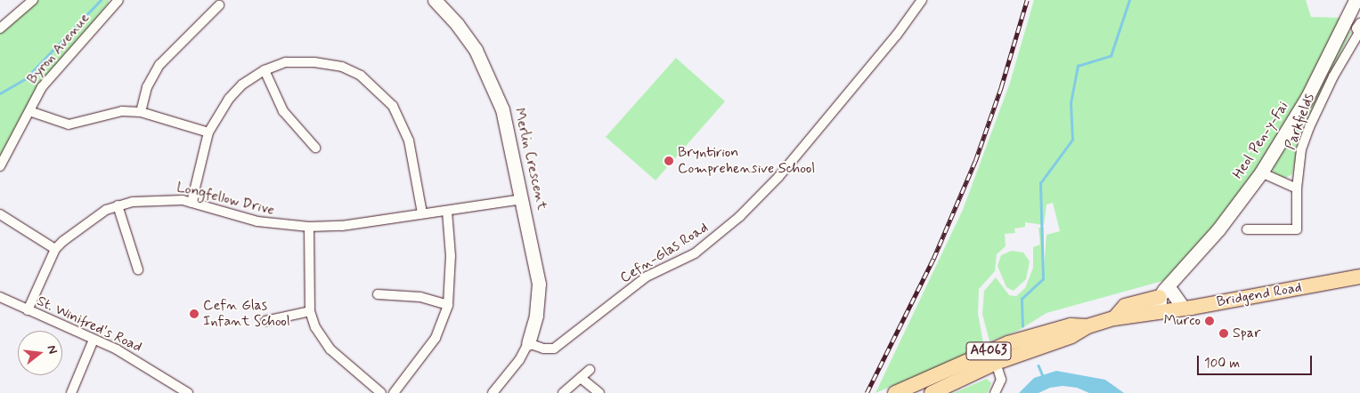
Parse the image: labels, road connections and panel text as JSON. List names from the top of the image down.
{
  "streets": {
    "main road": ["Bridgend Road", "A4063"],
    "street": [
      "Byron Avenue",
      "Parkfields",
      "Heol Pen-y-Fai",
      "Merlin Crescent",
      "Longfellow Drive",
      "Cefn-Glas Road",
      "St. Winifred's Road"
    ]
  },
  "crossings": [
    ["Heol Pen-y-Fai", "Bridgend Road"],
    ["Heol Pen-y-Fai", "A4063"],
    ["Merlin Crescent", "Longfellow Drive"],
    ["Merlin Crescent", "Cefn-Glas Road"],
    ["Longfellow Drive", "St. Winifred's Road"],
    ["Bridgend Road", "A4063"]
  ],
  "places": [
    "Bryntirion Comprehensive School",
    "Cefn Glas Infant School",
    "Murco",
    "Spar"
  ],
  "scale_bar": "100 m",
  "north": "right"
}
